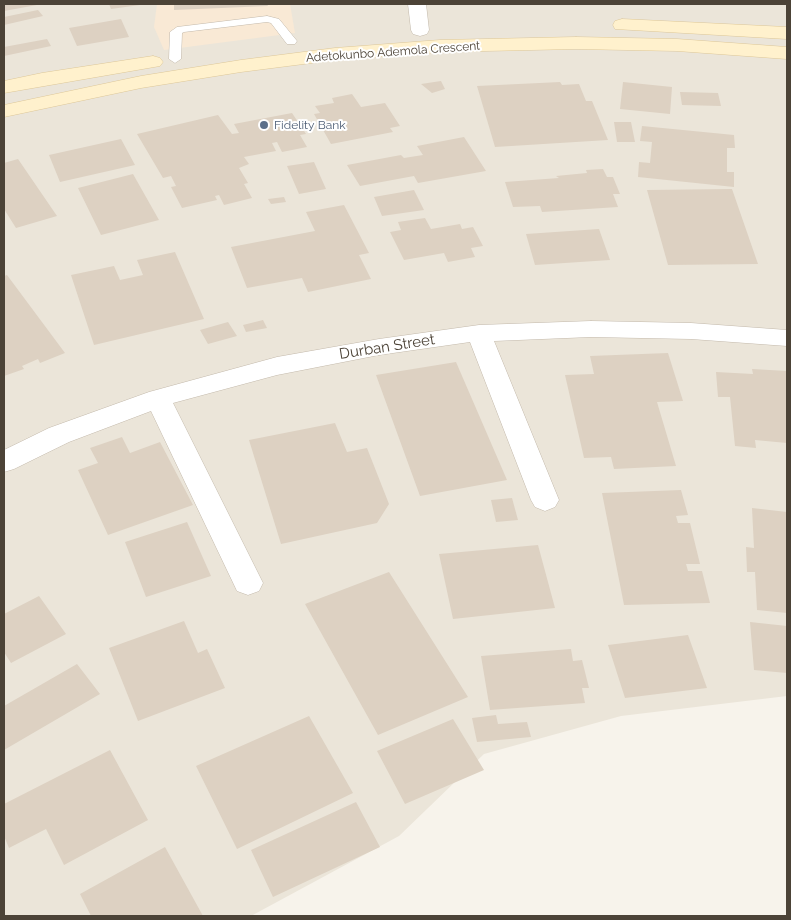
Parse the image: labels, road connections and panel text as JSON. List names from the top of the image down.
{
  "streets": {
    "main road": ["Adetokunbo Ademola Crescent"],
    "street": ["Durban Street"]
  },
  "places": ["Fidelity Bank"]
}
